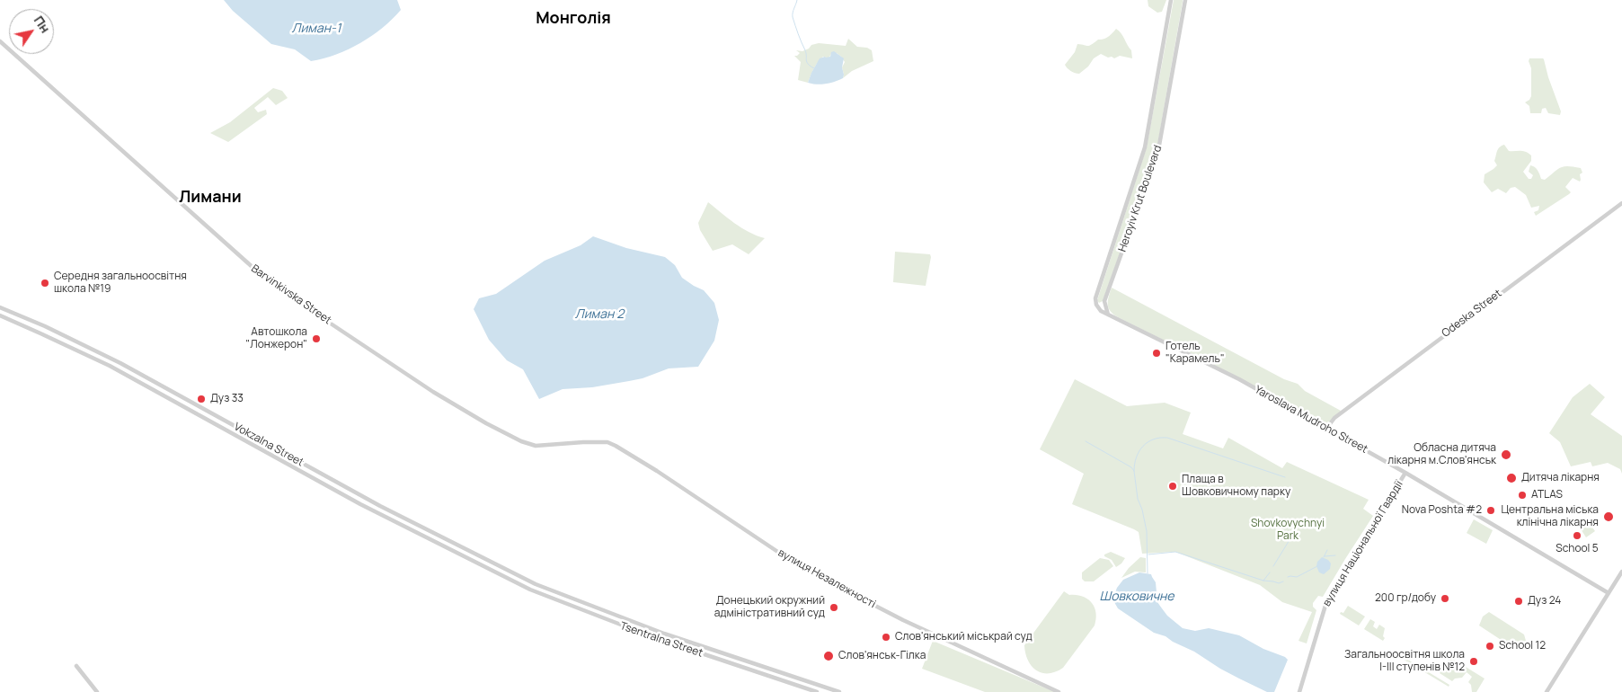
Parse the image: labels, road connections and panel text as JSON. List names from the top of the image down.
{
  "streets": {
    "street": [
      "Heroyiv Krut Boulevard",
      "Barvinkivska Street",
      "Odeska Street",
      "Yaroslava Mudroho Street",
      "Vokzalna Street",
      "вулиця Національної Гвардії",
      "вулиця Незалежності",
      "Tsentralna Street"
    ]
  },
  "crossings": [
    ["Heroyiv Krut Boulevard", "Yaroslava Mudroho Street"],
    ["Barvinkivska Street", "вулиця Незалежності"],
    ["Odeska Street", "Yaroslava Mudroho Street"],
    ["Yaroslava Mudroho Street", "вулиця Національної Гвардії"],
    ["Vokzalna Street", "Tsentralna Street"]
  ],
  "districts": ["Монголія", "Лимани"],
  "water": ["Лиман-1", "Лиман 2", "Шовковичне"],
  "parks": ["Shovkovychnyi Park"],
  "places": [
    "Середня загальноосвітня школа №19",
    "Автошкола \"Лонжерон\"",
    "Готель \"Карамель\"",
    "Дуз 33",
    "Обласна дитяча лікарня м.Слов'янськ",
    "Дитяча лікарня",
    "Плаща в Шовковичному парку",
    "ATLAS",
    "Nova Poshta #2",
    "Центральна міська клінічна лікарня",
    "School 5",
    "200 гр/добу",
    "Дуз 24",
    "Донецький окружний адміністративний суд",
    "Слов'янський міськрай суд",
    "School 12",
    "Слов'янськ-Гілка",
    "Загальноосвітня школа І-ІІІ ступенів №12"
  ],
  "north": "top right"
}
